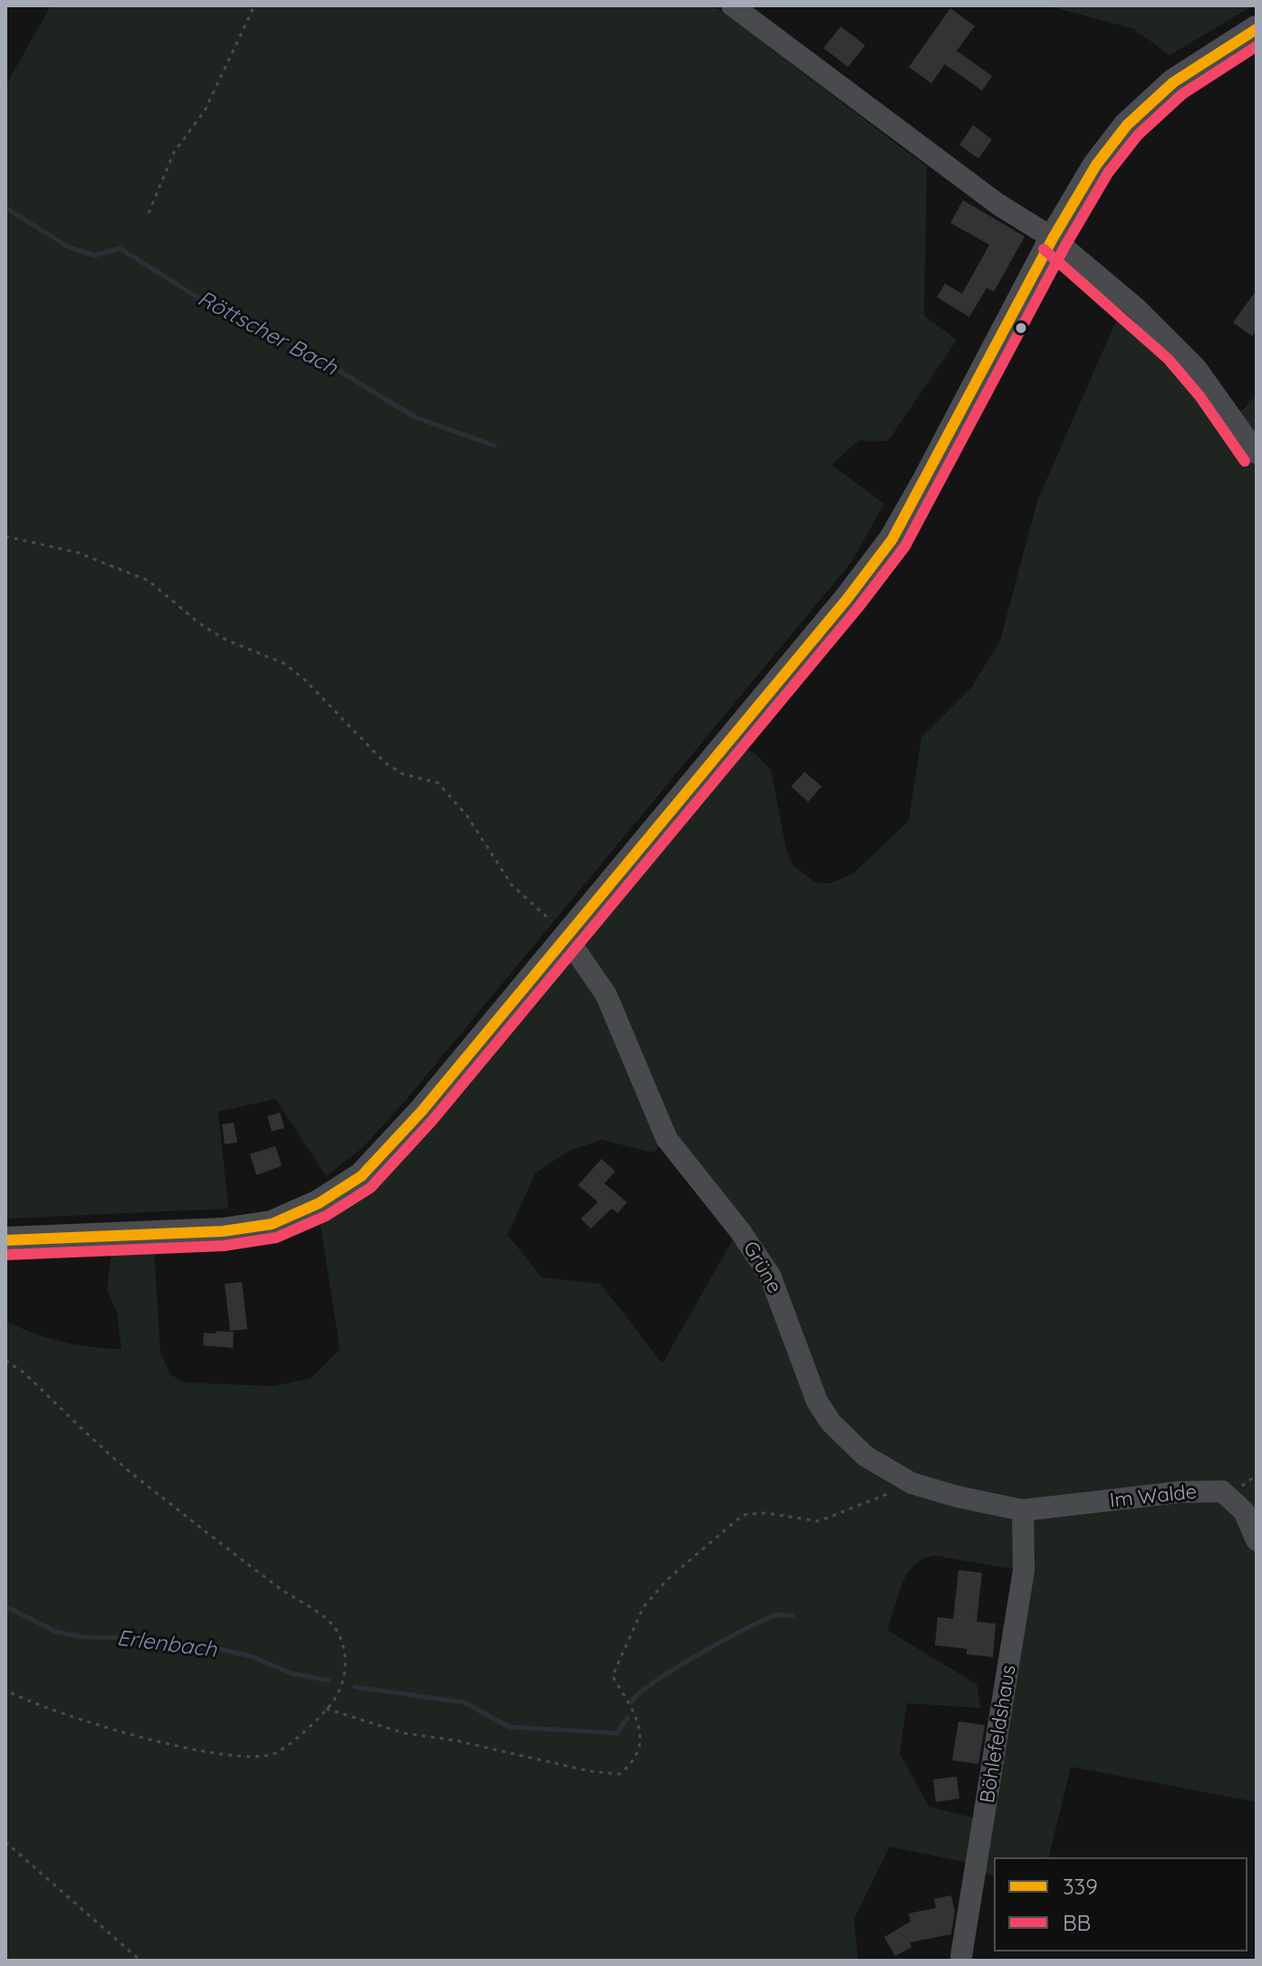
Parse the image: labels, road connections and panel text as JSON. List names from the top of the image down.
{
  "streets": {
    "street": ["Grüne", "Im Walde", "Böhlefeldshaus"]
  },
  "crossings": [
    ["Grüne", "Im Walde"],
    ["Grüne", "Böhlefeldshaus"],
    ["Im Walde", "Böhlefeldshaus"]
  ],
  "water": ["Röttscher Bach", "Erlenbach"],
  "lines": ["transit line 339", "transit line BB"],
  "legend": ["339", "BB"]
}
